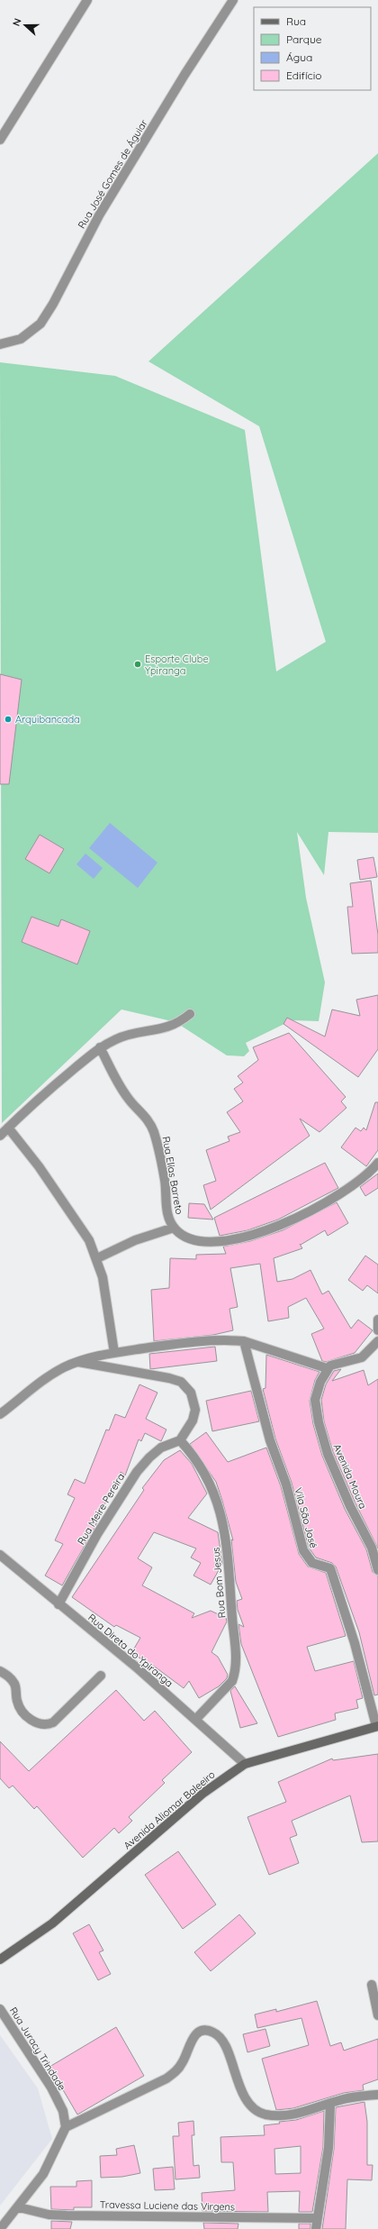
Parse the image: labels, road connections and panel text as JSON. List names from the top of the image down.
{
  "streets": {
    "main road": ["Avenida Aliomar Baleeiro"],
    "street": [
      "Rua José Gomes de Águiar",
      "Rua Elías Barreto",
      "Avenida Moura",
      "Rua Meire Pereira",
      "Vila São José",
      "Rua Bom Jesus",
      "Rua Direta do Ypiranga",
      "Rua Juracy Trindade",
      "Travessa Luciene das Virgens"
    ]
  },
  "crossings": [
    ["Rua Meire Pereira", "Rua Bom Jesus"],
    ["Rua Meire Pereira", "Rua Direta do Ypiranga"],
    ["Vila São José", "Avenida Aliomar Baleeiro"],
    ["Rua Bom Jesus", "Rua Direta do Ypiranga"],
    ["Rua Direta do Ypiranga", "Avenida Aliomar Baleeiro"]
  ],
  "places": ["Esporte Clube Ypiranga", "Arquibancada"],
  "legend": [
    "Rua",
    "Parque",
    "Água",
    "Edifício"
  ],
  "north": "left"
}
